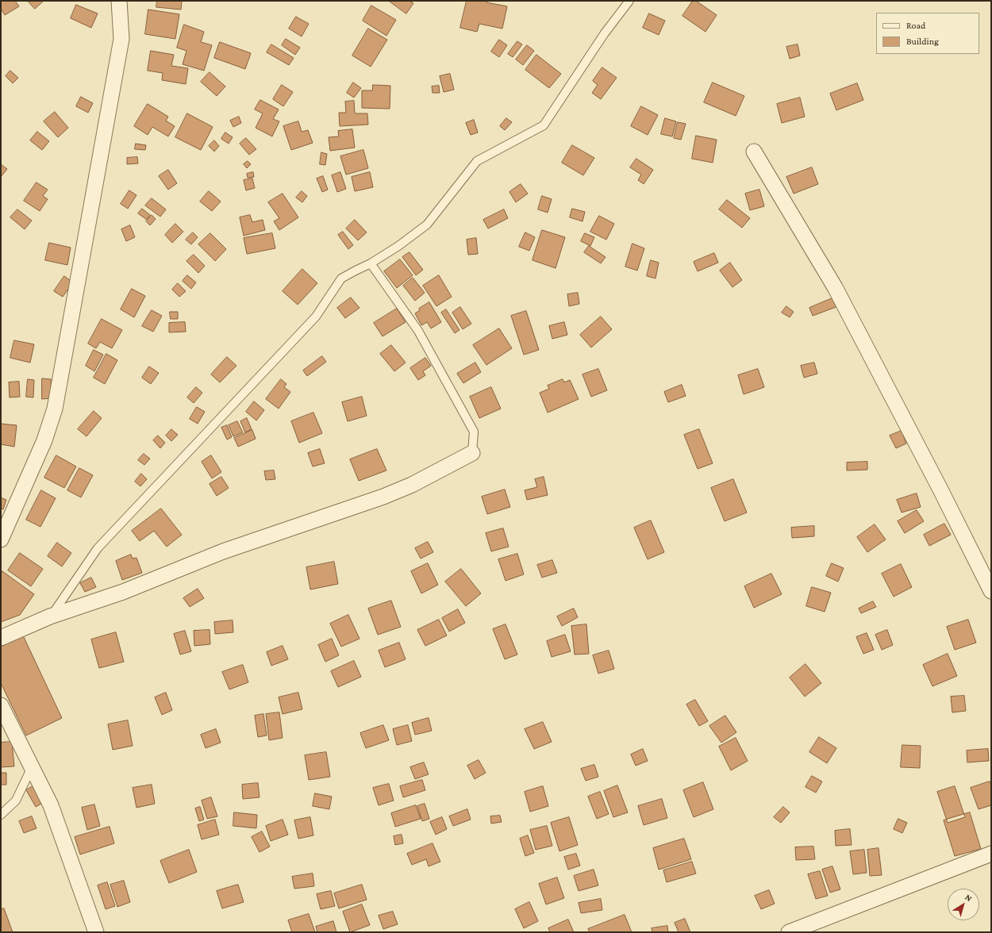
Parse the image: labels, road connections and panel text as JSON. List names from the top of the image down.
{
  "legend": ["Road", "Building"],
  "north": "top right"
}
